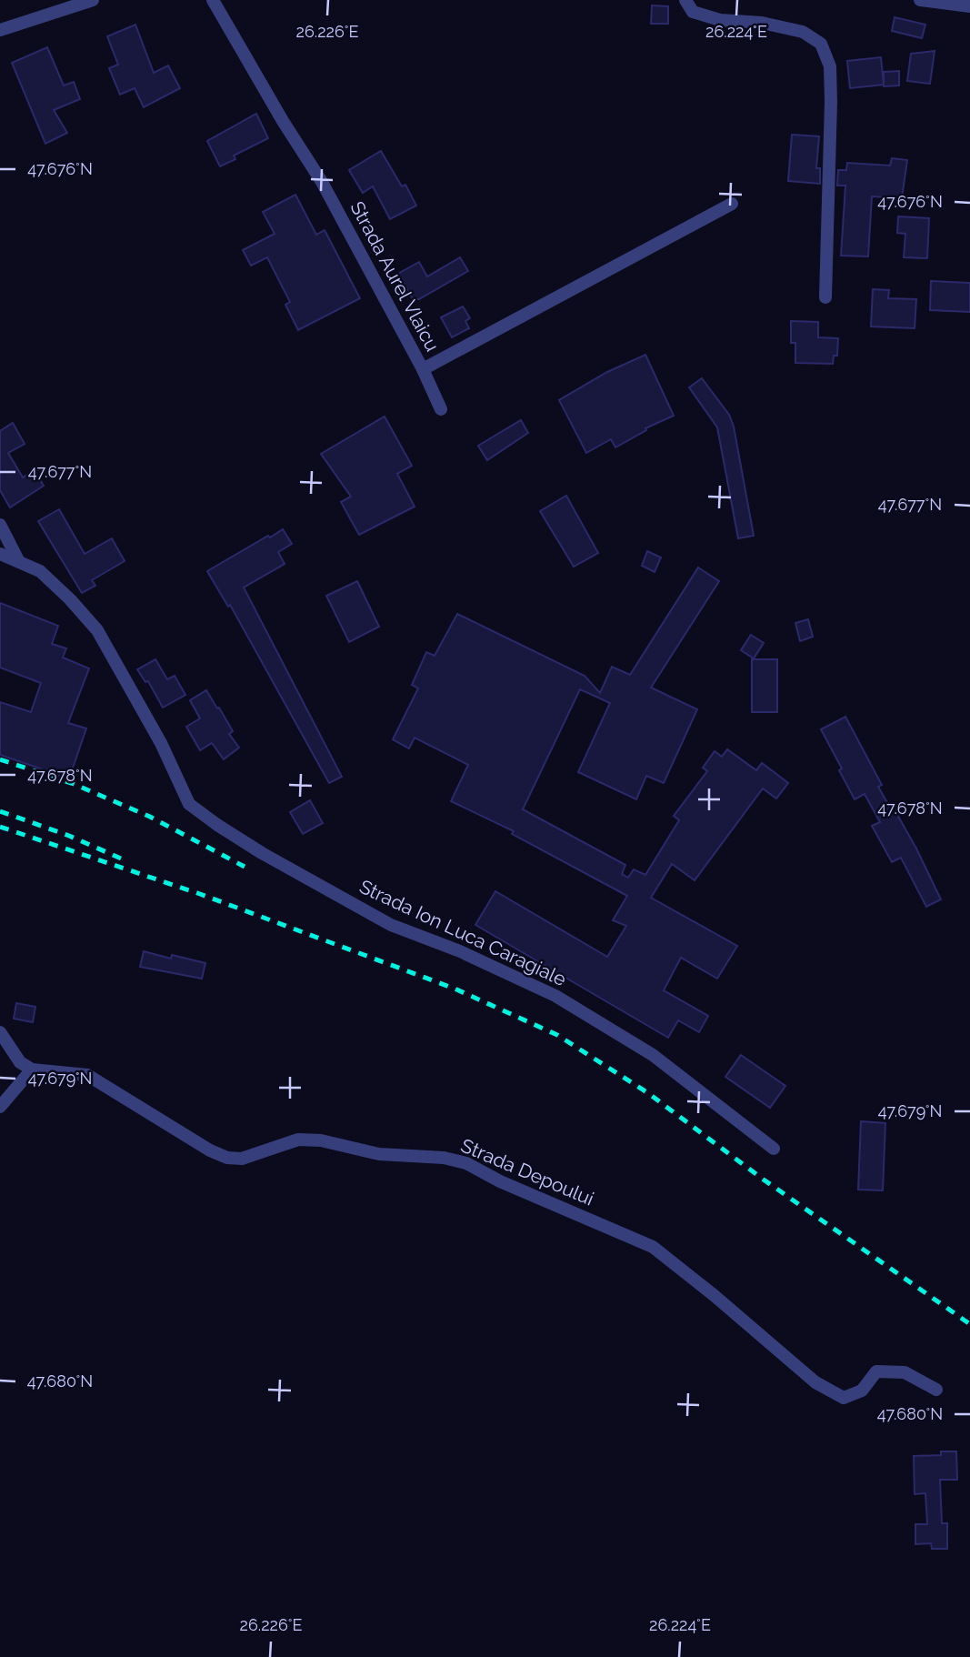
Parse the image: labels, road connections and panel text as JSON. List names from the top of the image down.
{
  "streets": {
    "street": ["Strada Aurel Vlaicu", "Strada Ion Luca Caragiale", "Strada Depoului"]
  },
  "coordinates": [
    "26.226°E",
    "26.224°E",
    "47.676°N",
    "47.677°N",
    "47.678°N",
    "47.679°N",
    "47.680°N"
  ]
}
